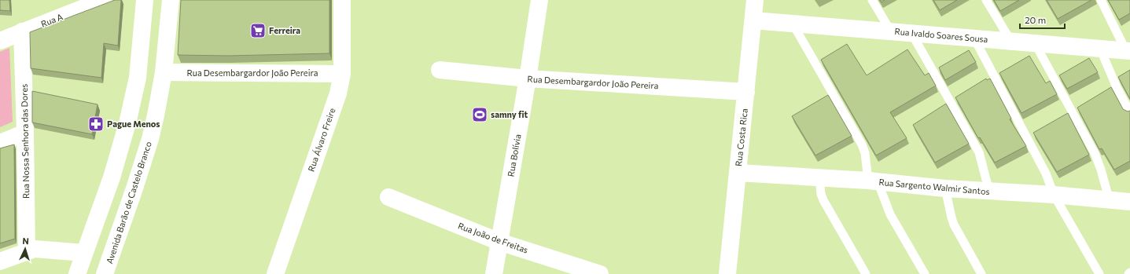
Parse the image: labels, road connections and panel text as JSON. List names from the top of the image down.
{
  "streets": {
    "street": [
      "Rua A",
      "Rua Ivaldo Soares Sousa",
      "Rua Desembargardor João Pereira",
      "Rua Costa Rica",
      "Rua Álvaro Freire",
      "Rua Nossa Senhora das Dores",
      "Rua Bolívia",
      "Rua Sargento Walmir Santos",
      "Avenida Barão de Castelo Branco",
      "Rua João de Freitas"
    ]
  },
  "crossings": [
    ["Rua A", "Rua Nossa Senhora das Dores"],
    ["Rua Ivaldo Soares Sousa", "Rua Costa Rica"],
    ["Rua Desembargardor João Pereira", "Rua Costa Rica"],
    ["Rua Desembargardor João Pereira", "Rua Álvaro Freire"],
    ["Rua Desembargardor João Pereira", "Rua Bolívia"],
    ["Rua Desembargardor João Pereira", "Avenida Barão de Castelo Branco"],
    ["Rua Costa Rica", "Rua Sargento Walmir Santos"],
    ["Rua Bolívia", "Rua João de Freitas"]
  ],
  "places": {
    "supermarket": ["Ferreira"],
    "sports": ["samny fit"],
    "pharmacy": ["Pague Menos"]
  },
  "scale_bar": "20 m",
  "north": "top"
}
